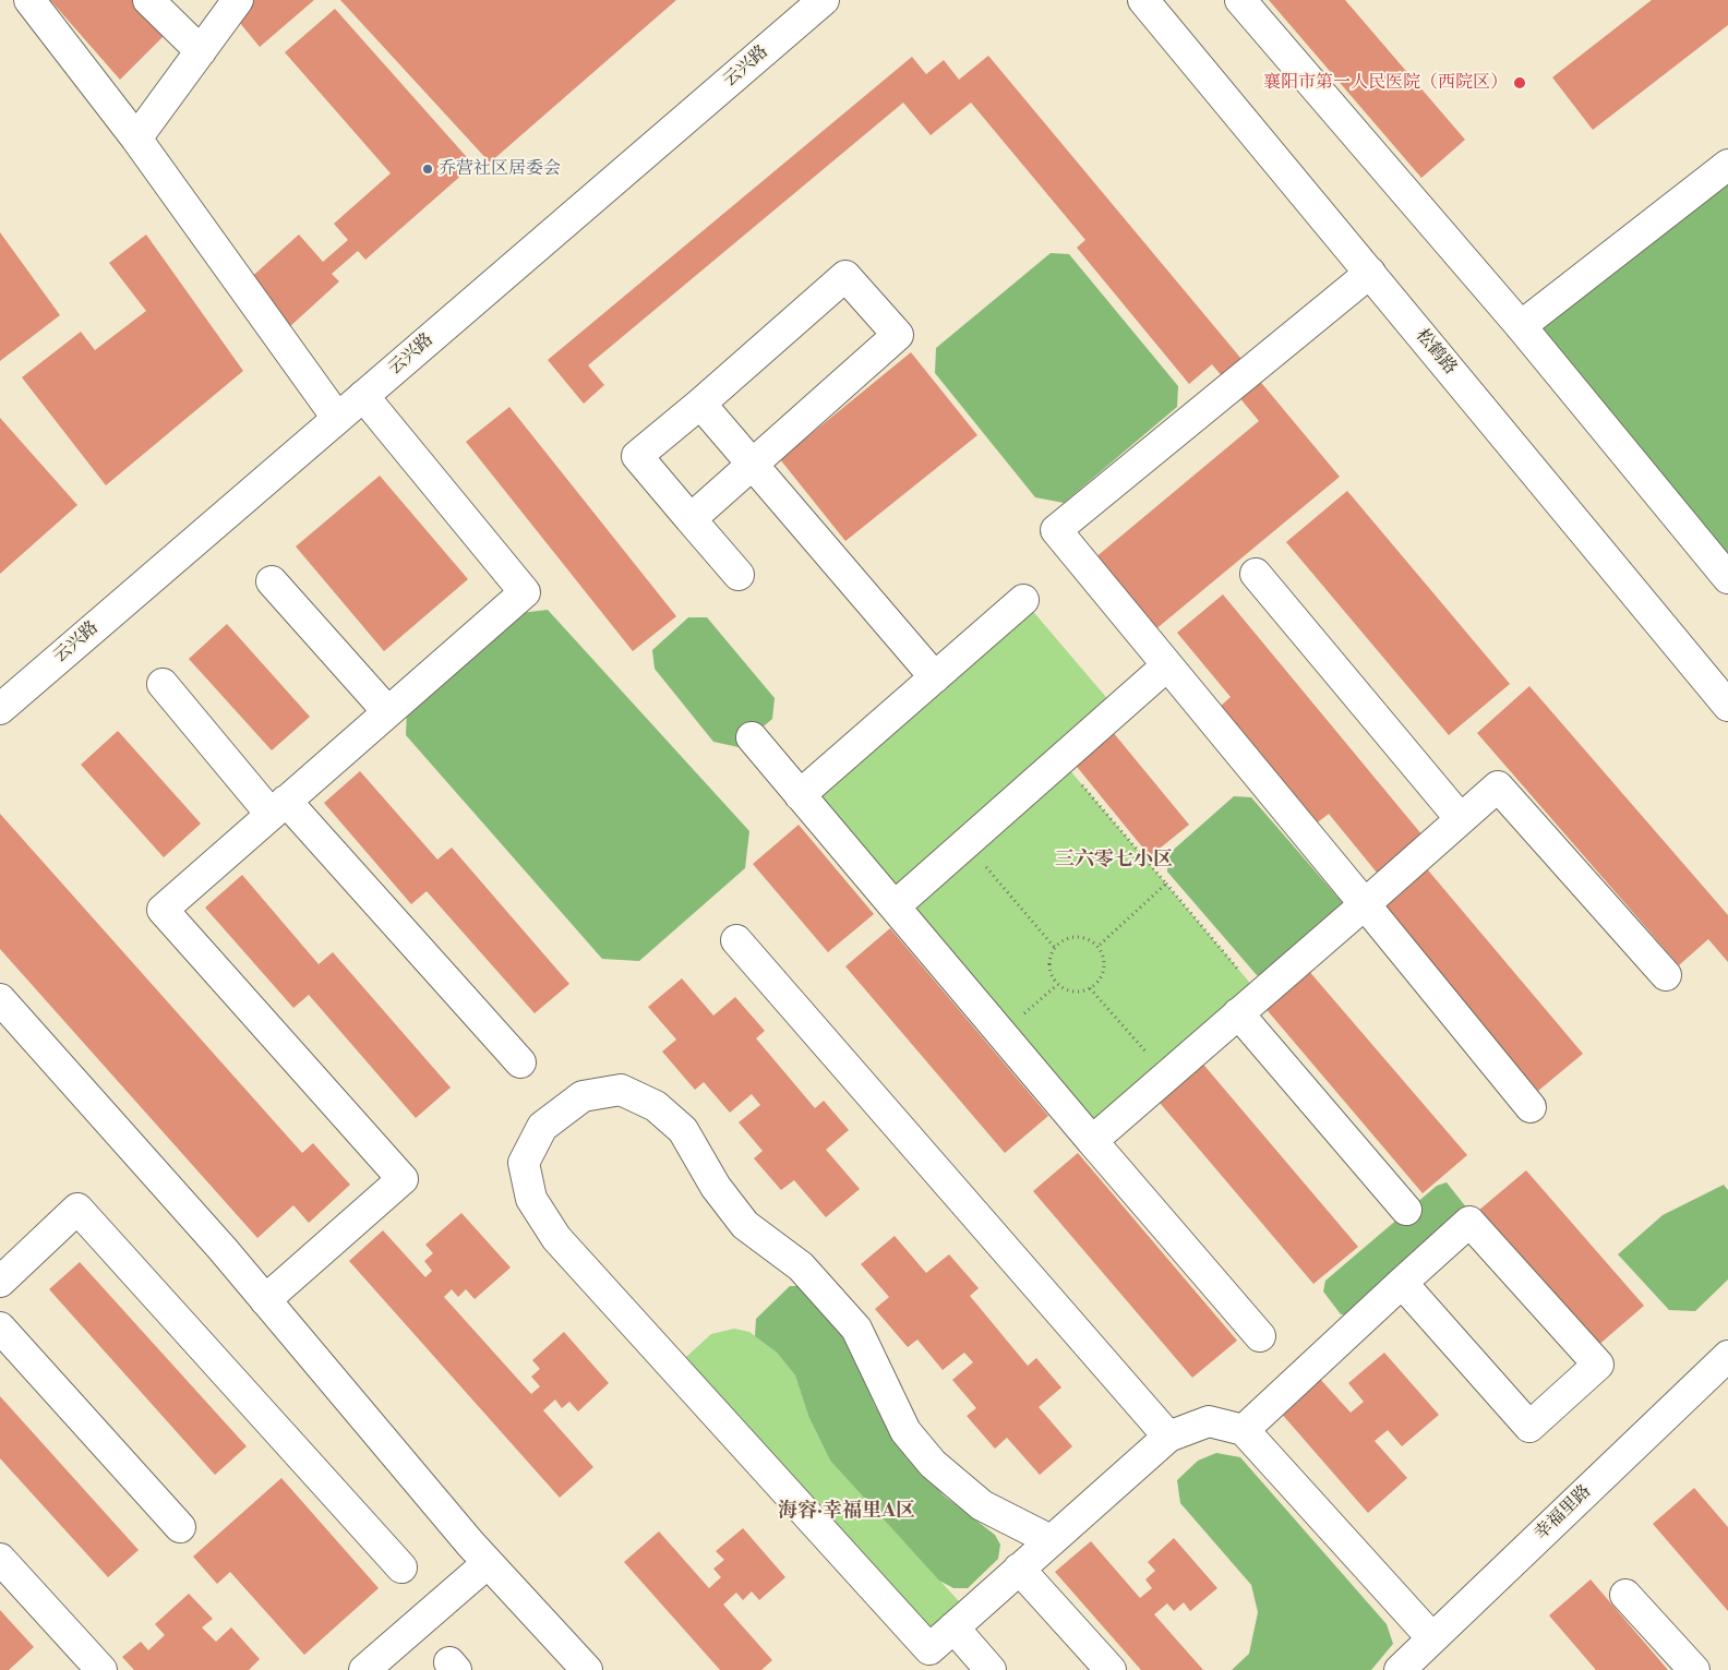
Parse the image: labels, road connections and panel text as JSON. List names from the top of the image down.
{
  "streets": {
    "main road": ["云兴路", "松鹤路", "幸福里路"]
  },
  "districts": ["三六零七小区", "海容·幸福里A区"],
  "places": ["襄阳市第一人民医院（西院区）", "乔营社区居委会"]
}
